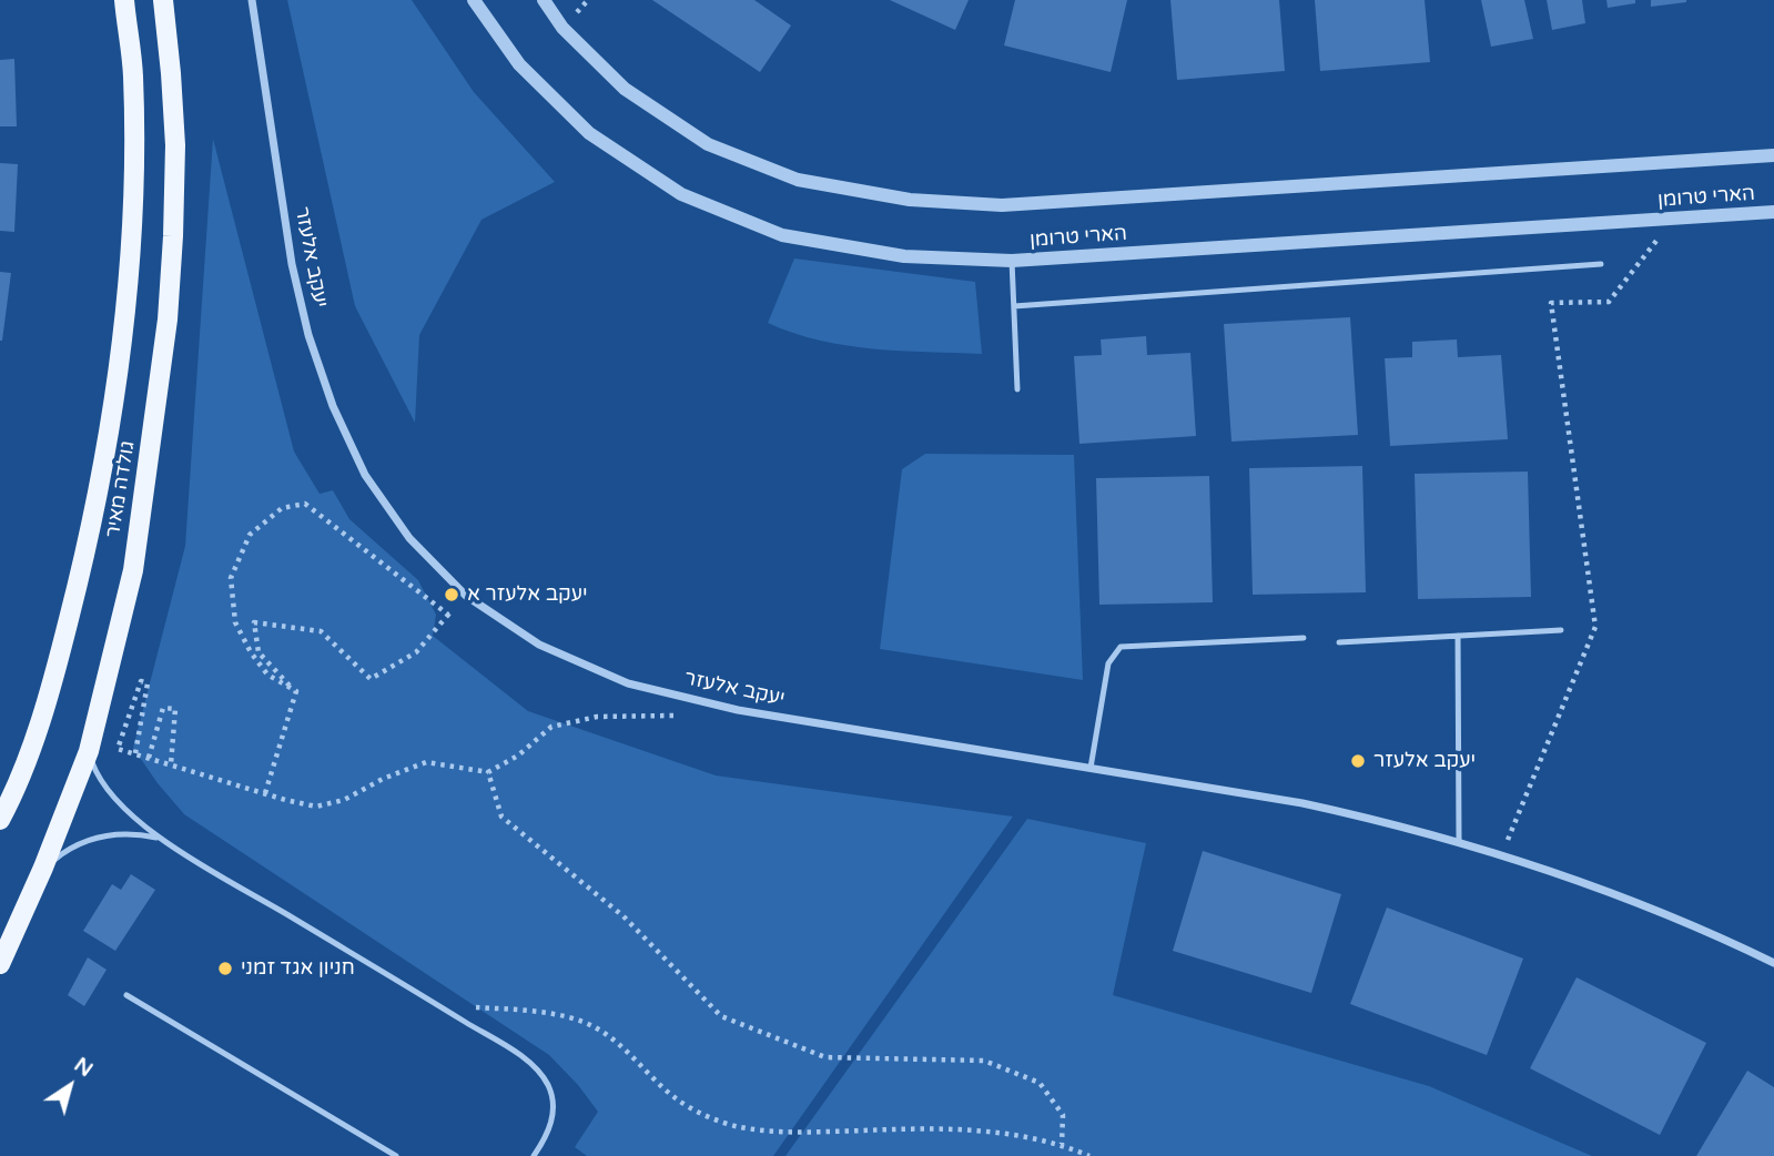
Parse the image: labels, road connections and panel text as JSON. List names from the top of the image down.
{
  "streets": {
    "main road": ["גולדה מאיר"],
    "street": ["הארי טרומן", "יעקב אלעזר"]
  },
  "places": ["יעקב אלעזר א", "יעקב אלעזר", "חניון אגד זמני"],
  "north": "top right"
}
